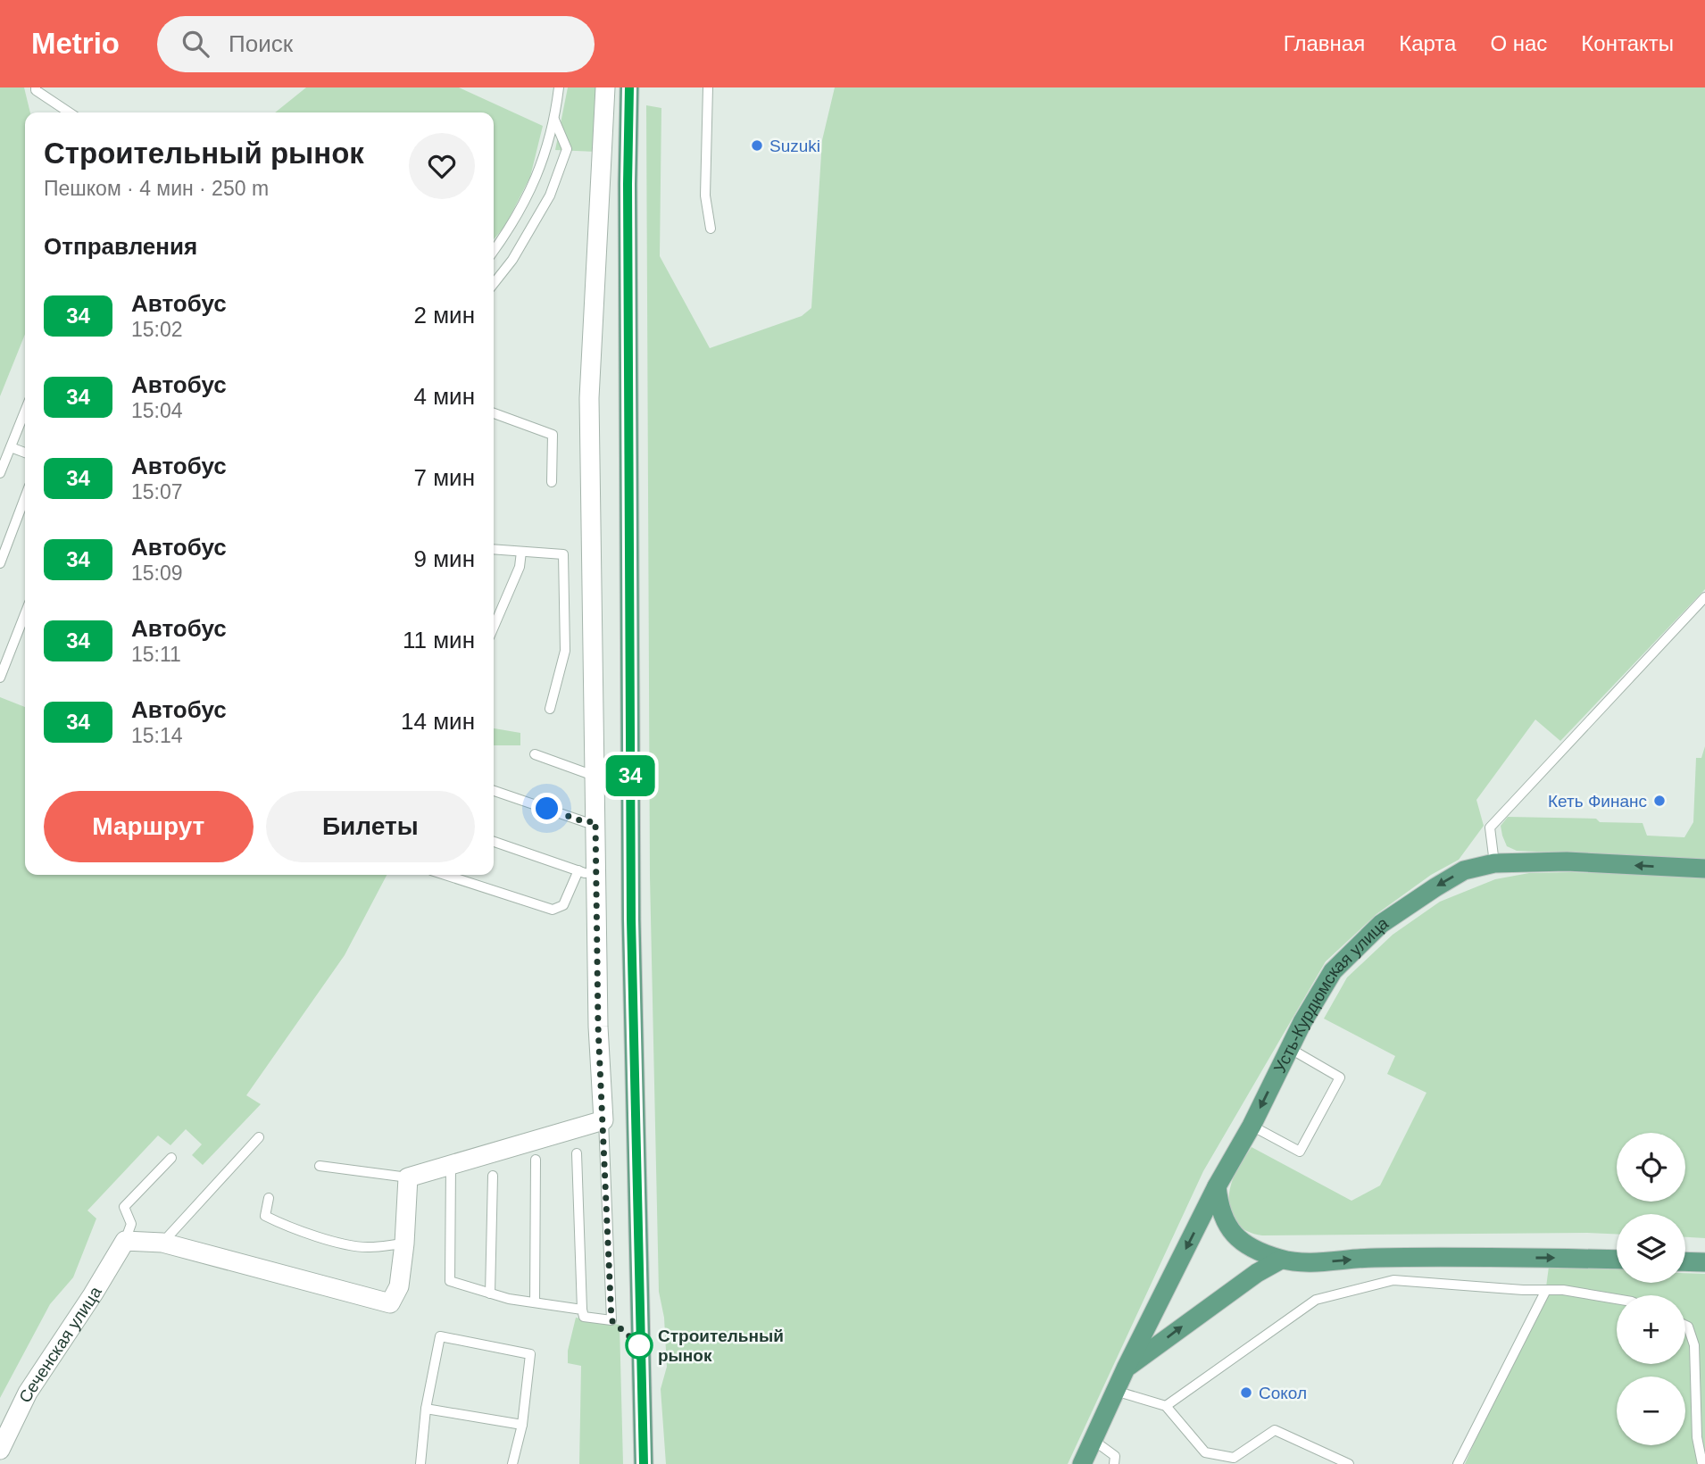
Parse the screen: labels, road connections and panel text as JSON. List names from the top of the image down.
{
  "streets": {
    "main road": ["Усть-Курдюмская улица"],
    "street": ["Сеченская улица"]
  },
  "places": [
    "Suzuki",
    "Кеть Финанс",
    "Строительный рынок",
    "Сокол"
  ],
  "lines": ["bus line 34"],
  "page": {
    "header": "Metrio",
    "search": "Поиск",
    "nav": [
      "Главная",
      "Карта",
      "О нас",
      "Контакты"
    ],
    "on_map": "34",
    "heading": [
      ["Строительный рынок", "Пешком · 4 мин · 250 m"],
      "Отправления"
    ],
    "list": [
      {
        "mark": "34",
        "name": "Автобус",
        "note": "15:02",
        "value": "2 мин"
      },
      {
        "mark": "34",
        "name": "Автобус",
        "note": "15:04",
        "value": "4 мин"
      },
      {
        "mark": "34",
        "name": "Автобус",
        "note": "15:07",
        "value": "7 мин"
      },
      {
        "mark": "34",
        "name": "Автобус",
        "note": "15:09",
        "value": "9 мин"
      },
      {
        "mark": "34",
        "name": "Автобус",
        "note": "15:11",
        "value": "11 мин"
      },
      {
        "mark": "34",
        "name": "Автобус",
        "note": "15:14",
        "value": "14 мин"
      }
    ],
    "buttons": ["Маршрут", "Билеты"],
    "map_buttons": ["+", "−"]
  }
}
